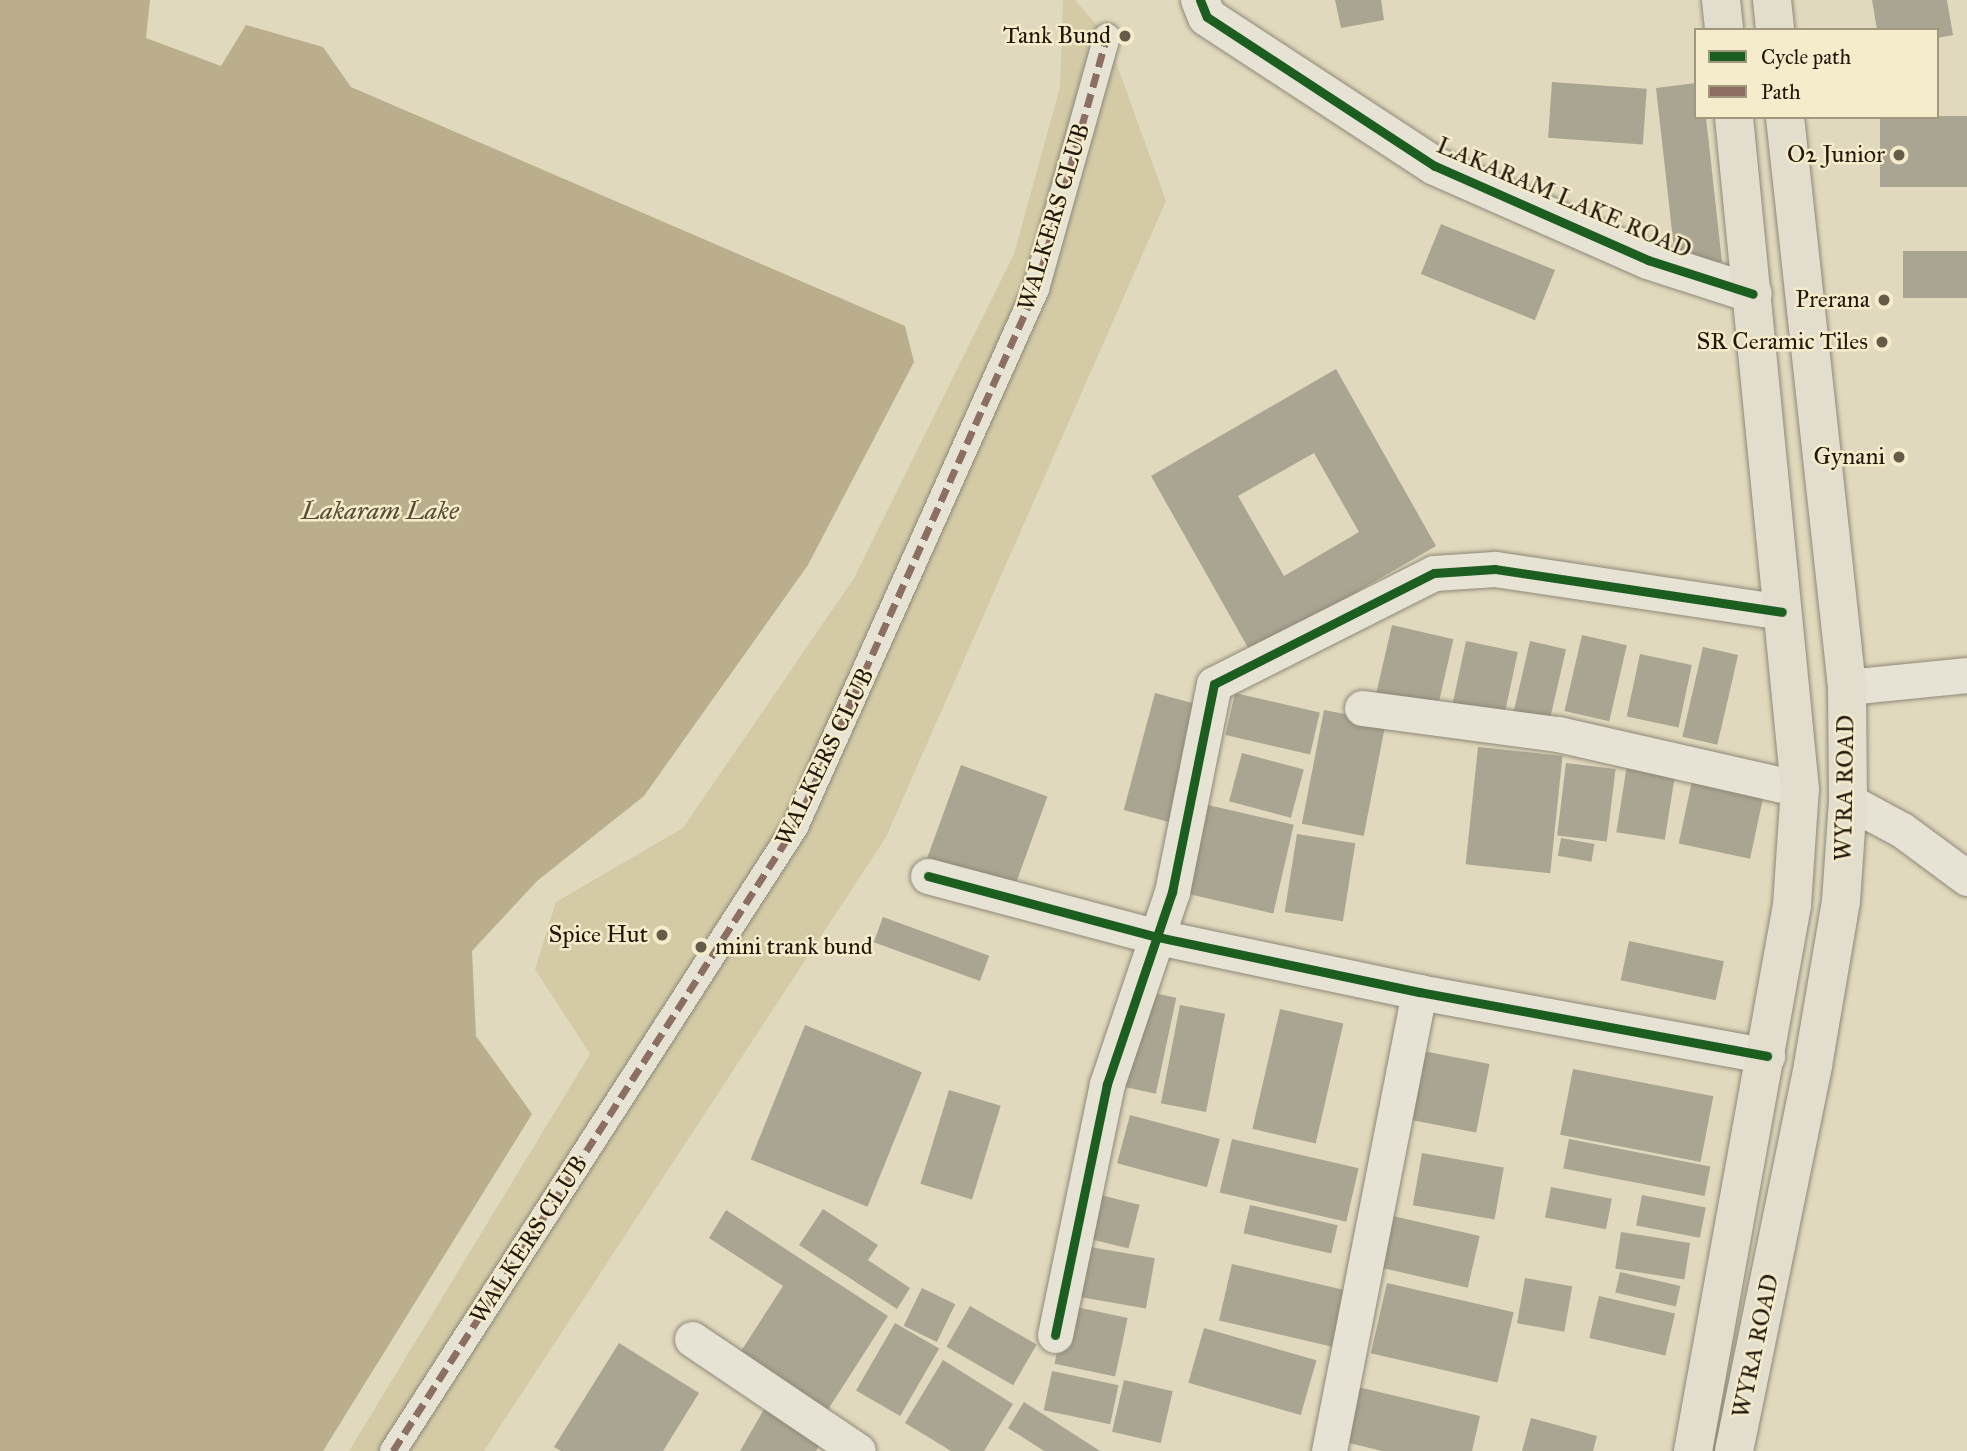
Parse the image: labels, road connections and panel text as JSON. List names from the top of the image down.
{
  "streets": {
    "main road": ["WYRA ROAD"],
    "street": ["LAKARAM LAKE ROAD", "WALKERS CLUB"]
  },
  "crossings": [
    ["LAKARAM LAKE ROAD", "WYRA ROAD"]
  ],
  "water": ["Lakaram Lake"],
  "places": [
    "Tank Bund",
    "O2 Junior",
    "Prerana",
    "SR Ceramic Tiles",
    "Gynani",
    "Spice Hut",
    "mini trank bund"
  ],
  "legend": ["Cycle path", "Path"]
}
